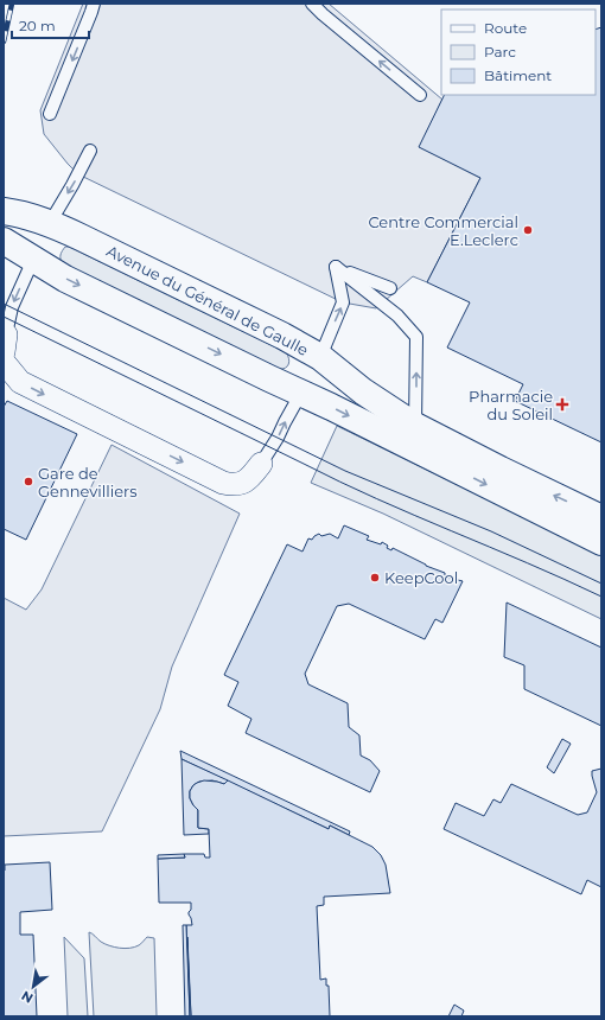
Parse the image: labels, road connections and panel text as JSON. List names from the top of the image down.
{
  "streets": {
    "main road": ["Avenue du Général de Gaulle"]
  },
  "places": {
    "other": ["Centre Commercial E.Leclerc", "Gare de Gennevilliers", "KeepCool"],
    "health": ["Pharmacie du Soleil"]
  },
  "legend": ["Route", "Parc", "Bâtiment"],
  "scale_bar": "20 m",
  "north": "bottom left"
}
